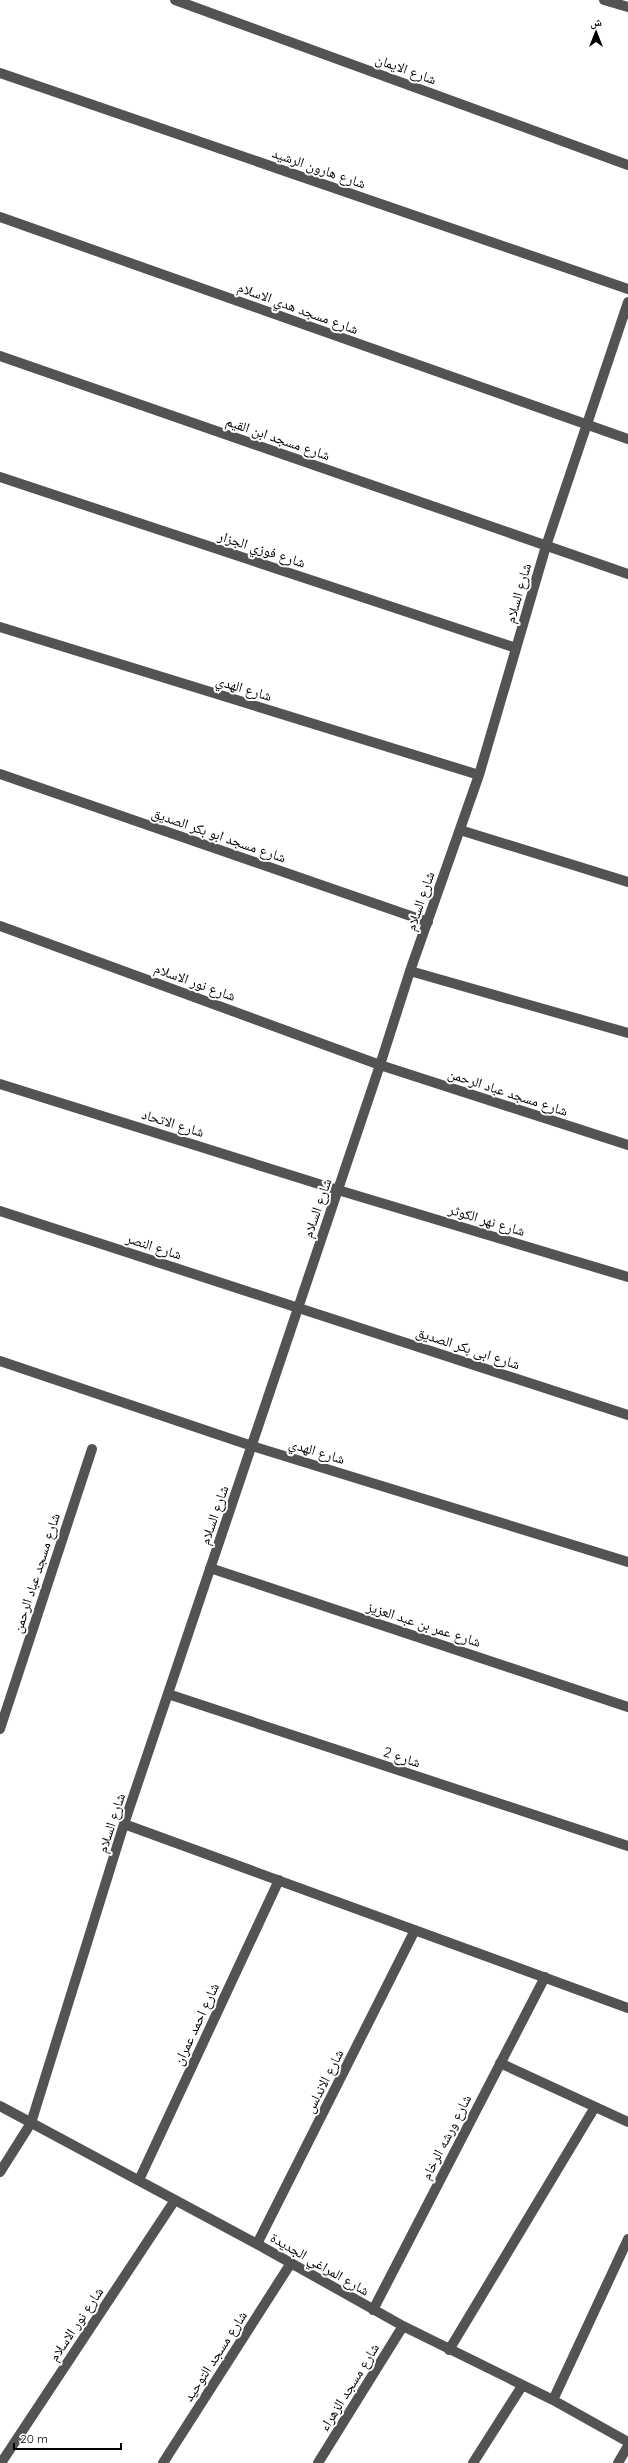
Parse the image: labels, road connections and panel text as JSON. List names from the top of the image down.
{
  "streets": {
    "street": [
      "شارع الايمان",
      "شارع هارون الرشيد",
      "شارع مسجد هدي الاسلام",
      "شارع مسجد ابن القيم",
      "شارع فوزي الجزار",
      "شارع السلام",
      "شارع الهدي",
      "شارع مسجد ابو بكر الصديق",
      "شارع نور الاسلام",
      "شارع مسجد عباد الرحمن",
      "شارع الاتحاد",
      "شارع نهر الكوثر",
      "شارع النصر",
      "شارع ابى بكر الصديق",
      "شارع عمر بن عبد العزيز",
      "شارع 2",
      "شارع احمد عمران",
      "شارع الاندلس",
      "شارع ورشه الرخام",
      "شارع المراغي الجديدة",
      "شارع مسجد التوحيد",
      "شارع مسجد الزهراء"
    ]
  },
  "crossings": [
    ["شارع مسجد هدي الاسلام", "شارع السلام"],
    ["شارع مسجد ابن القيم", "شارع السلام"],
    ["شارع فوزي الجزار", "شارع السلام"],
    ["شارع السلام", "شارع الهدي"],
    ["شارع السلام", "شارع مسجد ابو بكر الصديق"],
    ["شارع السلام", "شارع نور الاسلام"],
    ["شارع السلام", "شارع مسجد عباد الرحمن"],
    ["شارع السلام", "شارع الاتحاد"],
    ["شارع السلام", "شارع نهر الكوثر"],
    ["شارع السلام", "شارع النصر"],
    ["شارع السلام", "شارع ابى بكر الصديق"],
    ["شارع السلام", "شارع عمر بن عبد العزيز"],
    ["شارع السلام", "شارع 2"],
    ["شارع السلام", "شارع المراغي الجديدة"],
    ["شارع نور الاسلام", "شارع مسجد عباد الرحمن"],
    ["شارع نور الاسلام", "شارع المراغي الجديدة"],
    ["شارع الاتحاد", "شارع نهر الكوثر"],
    ["شارع النصر", "شارع ابى بكر الصديق"],
    ["شارع احمد عمران", "شارع المراغي الجديدة"],
    ["شارع الاندلس", "شارع المراغي الجديدة"],
    ["شارع ورشه الرخام", "شارع المراغي الجديدة"],
    ["شارع المراغي الجديدة", "شارع مسجد التوحيد"],
    ["شارع المراغي الجديدة", "شارع مسجد الزهراء"]
  ],
  "scale_bar": "20 m",
  "north": "top"
}
